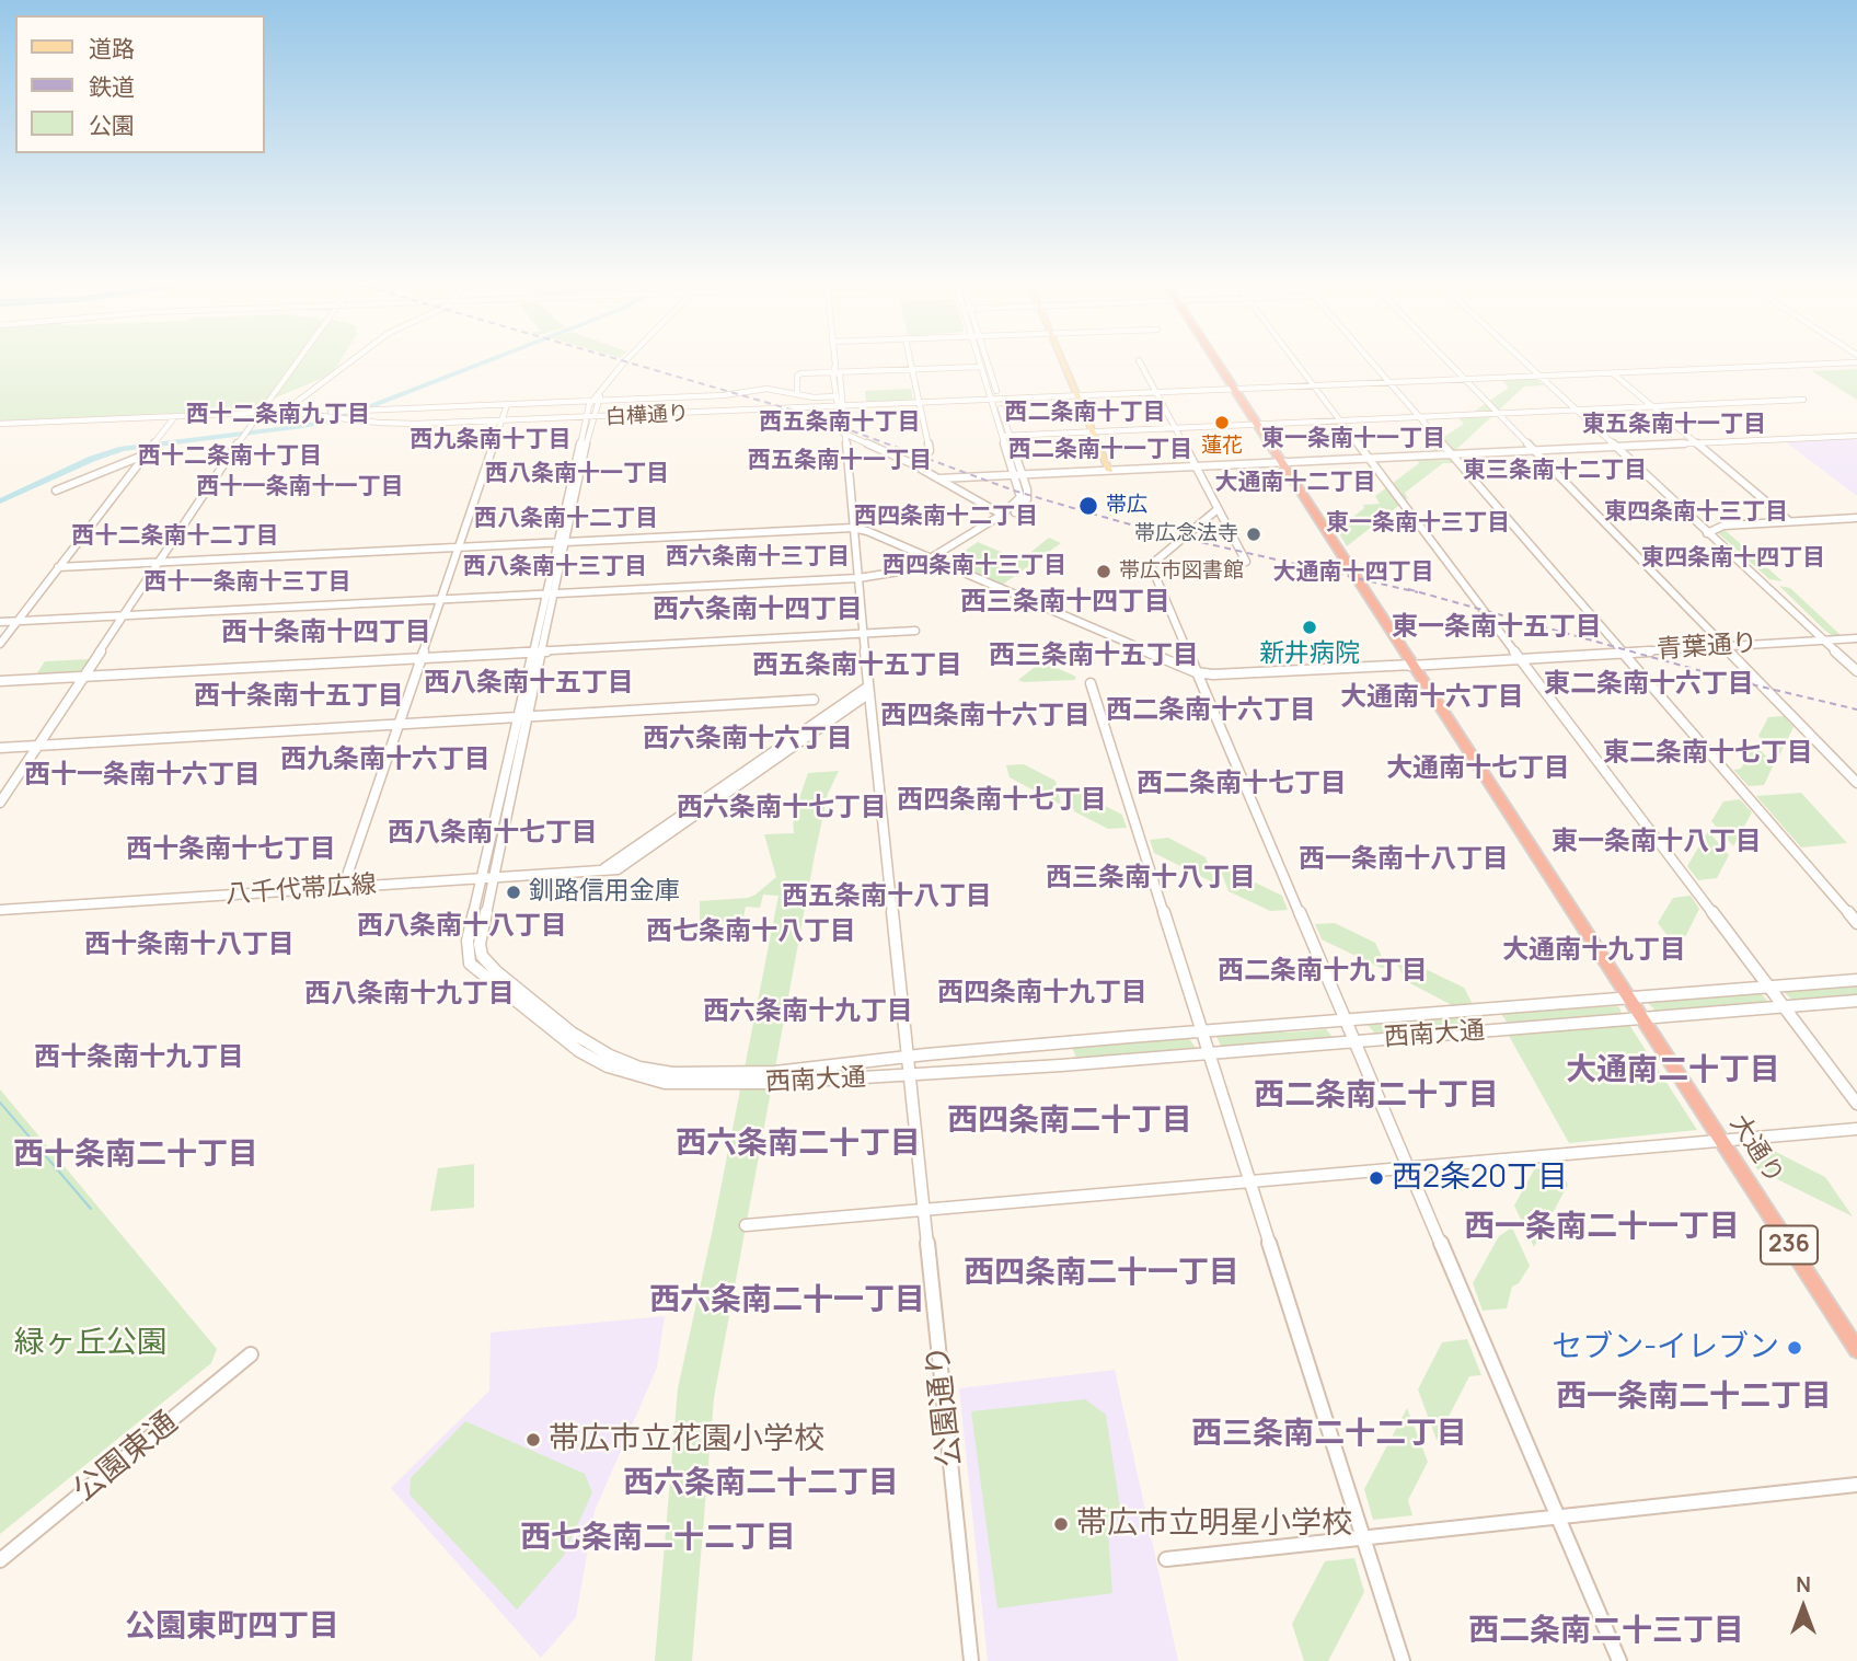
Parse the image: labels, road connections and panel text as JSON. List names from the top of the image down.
{
  "streets": {
    "highway": ["大通り", "236"],
    "street": [
      "白樺通り",
      "青葉通り",
      "八千代帯広線",
      "西南大通",
      "公園通り",
      "公園東通"
    ]
  },
  "crossings": [
    ["白樺通り", "西南大通"],
    ["青葉通り", "大通り"],
    ["八千代帯広線", "西南大通"],
    ["八千代帯広線", "公園通り"],
    ["西南大通", "大通り"],
    ["西南大通", "公園通り"]
  ],
  "districts": [
    "西二条南十丁目",
    "西十二条南九丁目",
    "西五条南十丁目",
    "東五条南十一丁目",
    "東一条南十一丁目",
    "西九条南十丁目",
    "西二条南十一丁目",
    "西十二条南十丁目",
    "西五条南十一丁目",
    "東三条南十二丁目",
    "西八条南十一丁目",
    "大通南十二丁目",
    "西十一条南十一丁目",
    "東四条南十三丁目",
    "西四条南十二丁目",
    "西八条南十二丁目",
    "東一条南十三丁目",
    "西十二条南十二丁目",
    "西六条南十三丁目",
    "東四条南十四丁目",
    "西四条南十三丁目",
    "西八条南十三丁目",
    "大通南十四丁目",
    "西十一条南十三丁目",
    "西三条南十四丁目",
    "西六条南十四丁目",
    "東一条南十五丁目",
    "西十条南十四丁目",
    "西三条南十五丁目",
    "西五条南十五丁目",
    "西八条南十五丁目",
    "東二条南十六丁目",
    "西十条南十五丁目",
    "大通南十六丁目",
    "西二条南十六丁目",
    "西四条南十六丁目",
    "西六条南十六丁目",
    "東二条南十七丁目",
    "西九条南十六丁目",
    "大通南十七丁目",
    "西十一条南十六丁目",
    "西二条南十七丁目",
    "西四条南十七丁目",
    "西六条南十七丁目",
    "西八条南十七丁目",
    "東一条南十八丁目",
    "西十条南十七丁目",
    "西一条南十八丁目",
    "西三条南十八丁目",
    "西五条南十八丁目",
    "西八条南十八丁目",
    "西七条南十八丁目",
    "西十条南十八丁目",
    "大通南十九丁目",
    "西二条南十九丁目",
    "西四条南十九丁目",
    "西八条南十九丁目",
    "西六条南十九丁目",
    "西十条南十九丁目",
    "大通南二十丁目",
    "西二条南二十丁目",
    "西四条南二十丁目",
    "西六条南二十丁目",
    "西十条南二十丁目",
    "西一条南二十一丁目",
    "西四条南二十一丁目",
    "西六条南二十一丁目",
    "西一条南二十二丁目",
    "西三条南二十二丁目",
    "西六条南二十二丁目",
    "西七条南二十二丁目",
    "公園東町四丁目",
    "西二条南二十三丁目"
  ],
  "parks": ["緑ヶ丘公園"],
  "places": [
    "蓮花",
    "帯広",
    "帯広念法寺",
    "帯広市図書館",
    "新井病院",
    "釧路信用金庫",
    "西2条20丁目",
    "セブン-イレブン",
    "帯広市立花園小学校",
    "帯広市立明星小学校"
  ],
  "legend": ["道路", "鉄道", "公園"],
  "north": "top"
}
